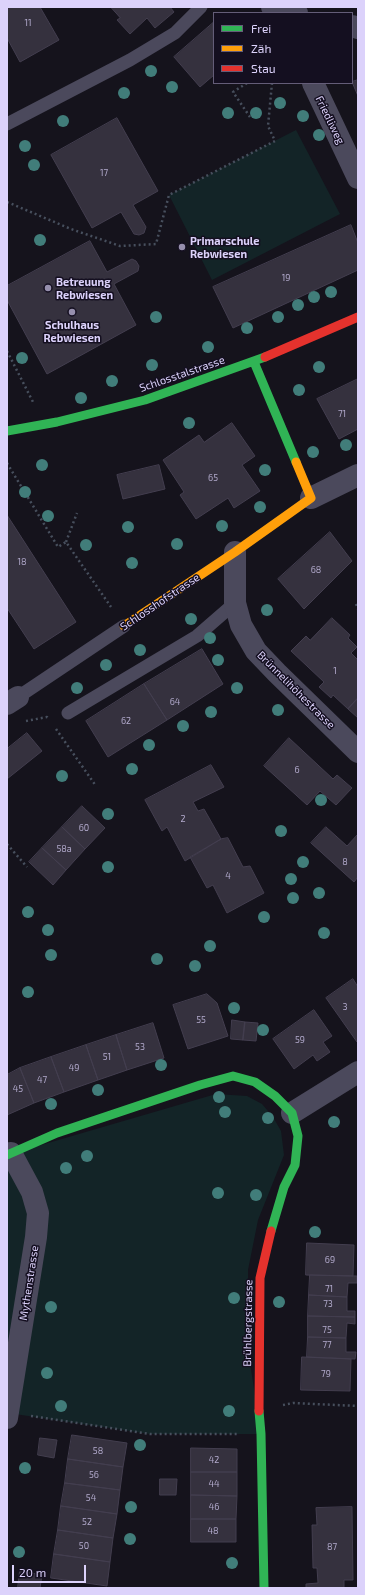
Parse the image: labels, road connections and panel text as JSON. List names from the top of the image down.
{
  "streets": {
    "street": [
      "Friedliweg",
      "Schlosstalstrasse",
      "Schlosshofstrasse",
      "Brünnelihöhestrasse",
      "Mythenstrasse",
      "Brühlbergstrasse"
    ]
  },
  "crossings": [
    ["Schlosshofstrasse", "Brünnelihöhestrasse"]
  ],
  "places": ["Primarschule Rebwiesen", "Betreuung Rebwiesen", "Schulhaus Rebwiesen"],
  "house_numbers": [
    "11",
    "17",
    "19",
    "71",
    "65",
    "18",
    "68",
    "1",
    "64",
    "62",
    "6",
    "2",
    "60",
    "58a",
    "8",
    "4",
    "3",
    "55",
    "59",
    "53",
    "51",
    "49",
    "47",
    "45",
    "69",
    "71",
    "73",
    "75",
    "77",
    "79",
    "58",
    "42",
    "56",
    "44",
    "54",
    "46",
    "52",
    "48",
    "50",
    "87"
  ],
  "legend": ["Frei", "Zäh", "Stau"],
  "scale_bar": "20 m"
}
